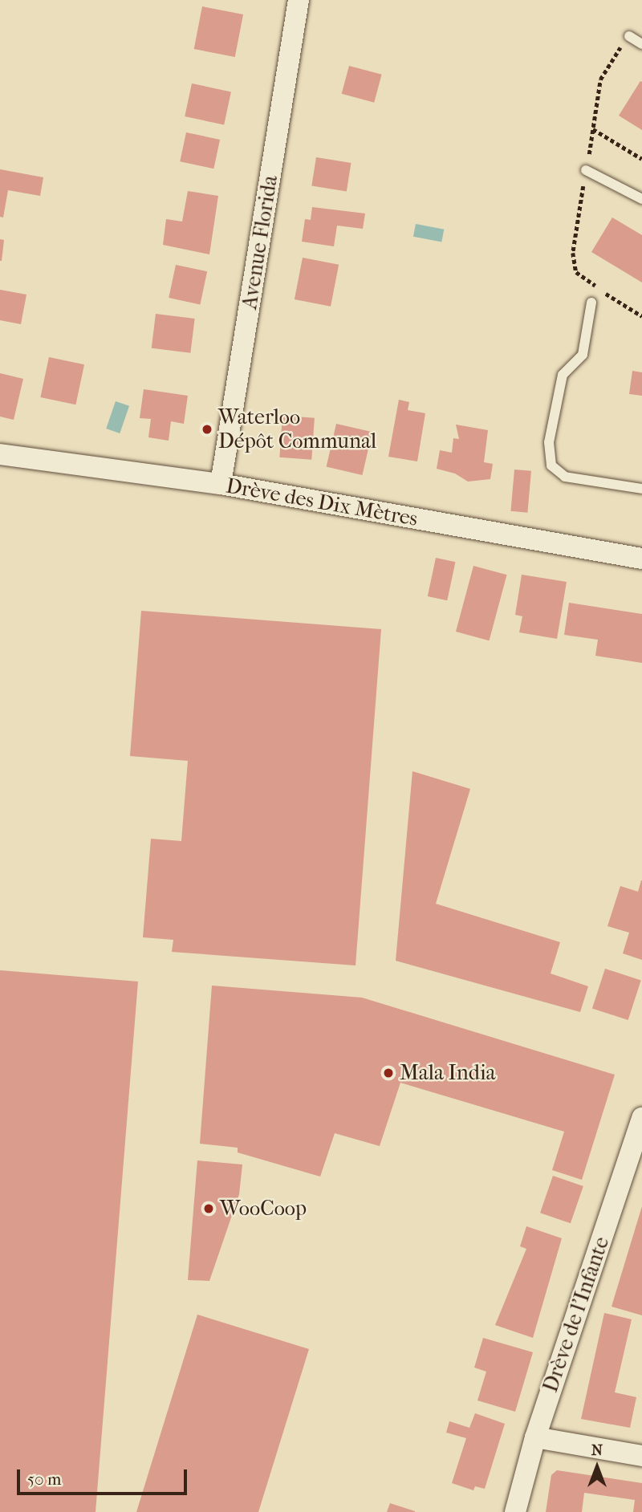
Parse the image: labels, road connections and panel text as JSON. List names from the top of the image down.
{
  "streets": {
    "street": ["Avenue Florida", "Drève des Dix Mètres", "Drève de l'Infante"]
  },
  "crossings": [
    ["Avenue Florida", "Drève des Dix Mètres"]
  ],
  "places": ["Waterloo Dépôt Communal", "Mala India", "WooCoop"],
  "scale_bar": "50 m",
  "north": "top"
}
